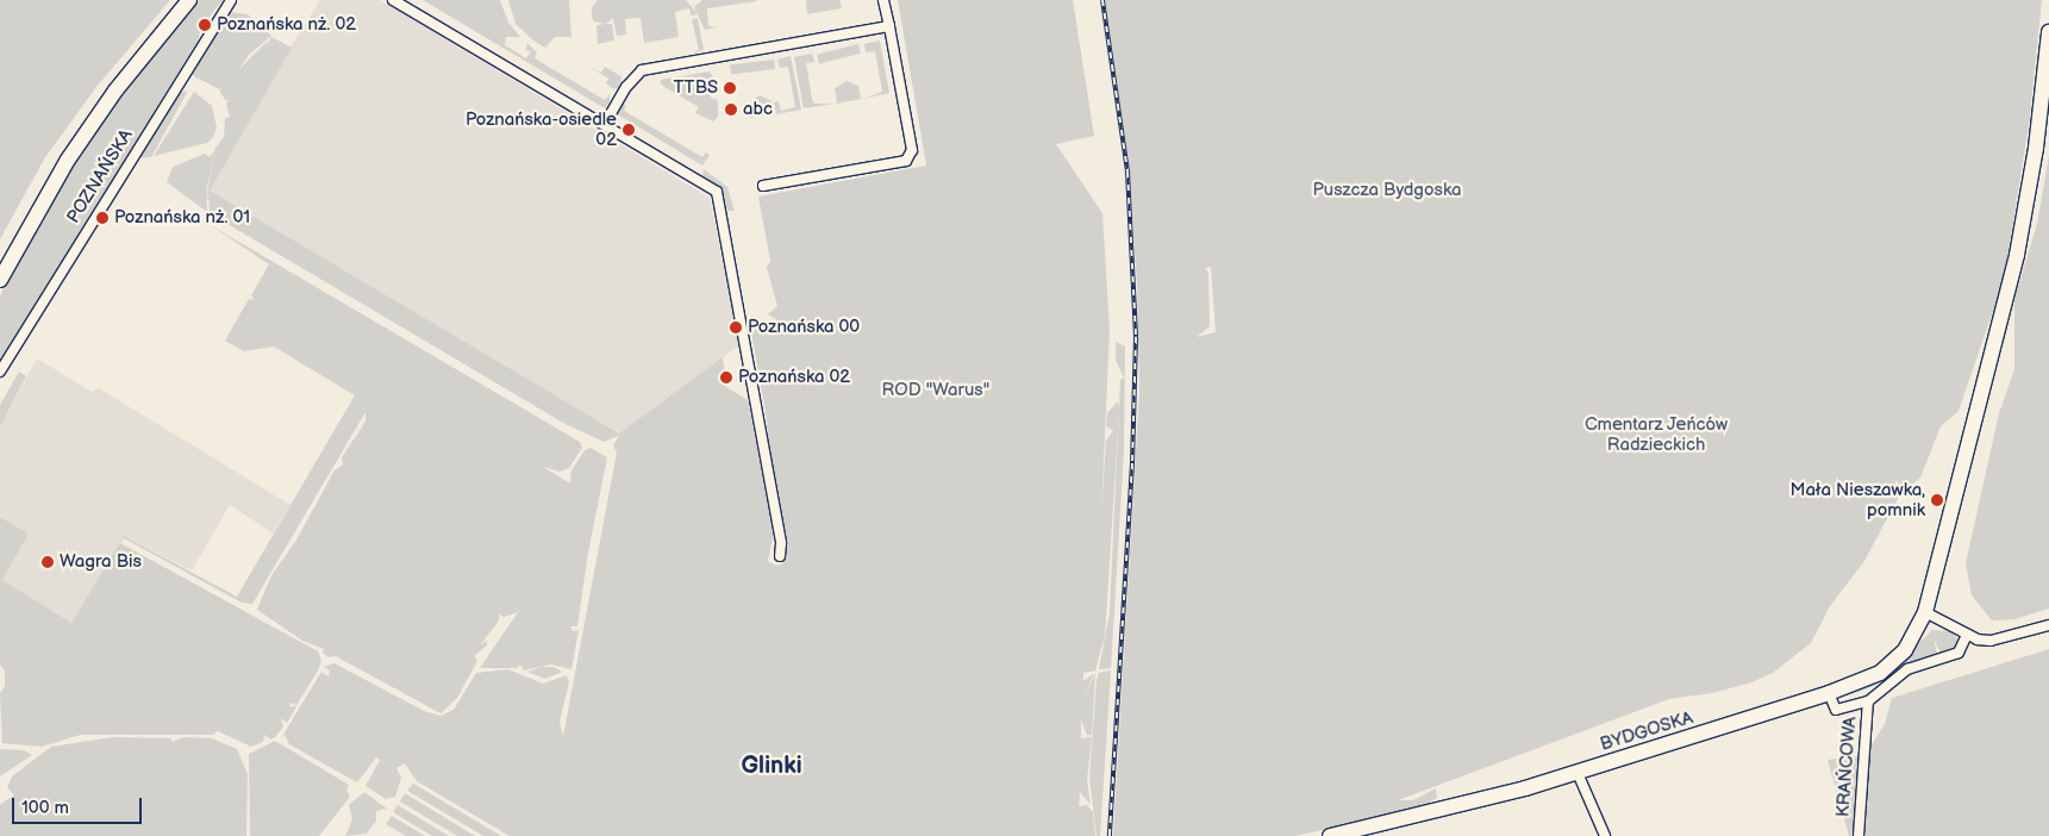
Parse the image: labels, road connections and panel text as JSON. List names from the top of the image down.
{
  "streets": {
    "main road": ["BYDGOSKA"],
    "street": ["POZNAŃSKA", "KRAŃCOWA"]
  },
  "districts": ["Glinki"],
  "parks": ["Puszcza Bydgoska", "ROD \"Warus\"", "Cmentarz Jeńców Radzieckich"],
  "places": [
    "Poznańska nż. 02",
    "TTBS",
    "abc",
    "Poznańska-osiedle 02",
    "Poznańska nż. 01",
    "Poznańska 00",
    "Poznańska 02",
    "Mała Nieszawka, pomnik",
    "Wagra Bis"
  ],
  "scale_bar": "100 m"
}
